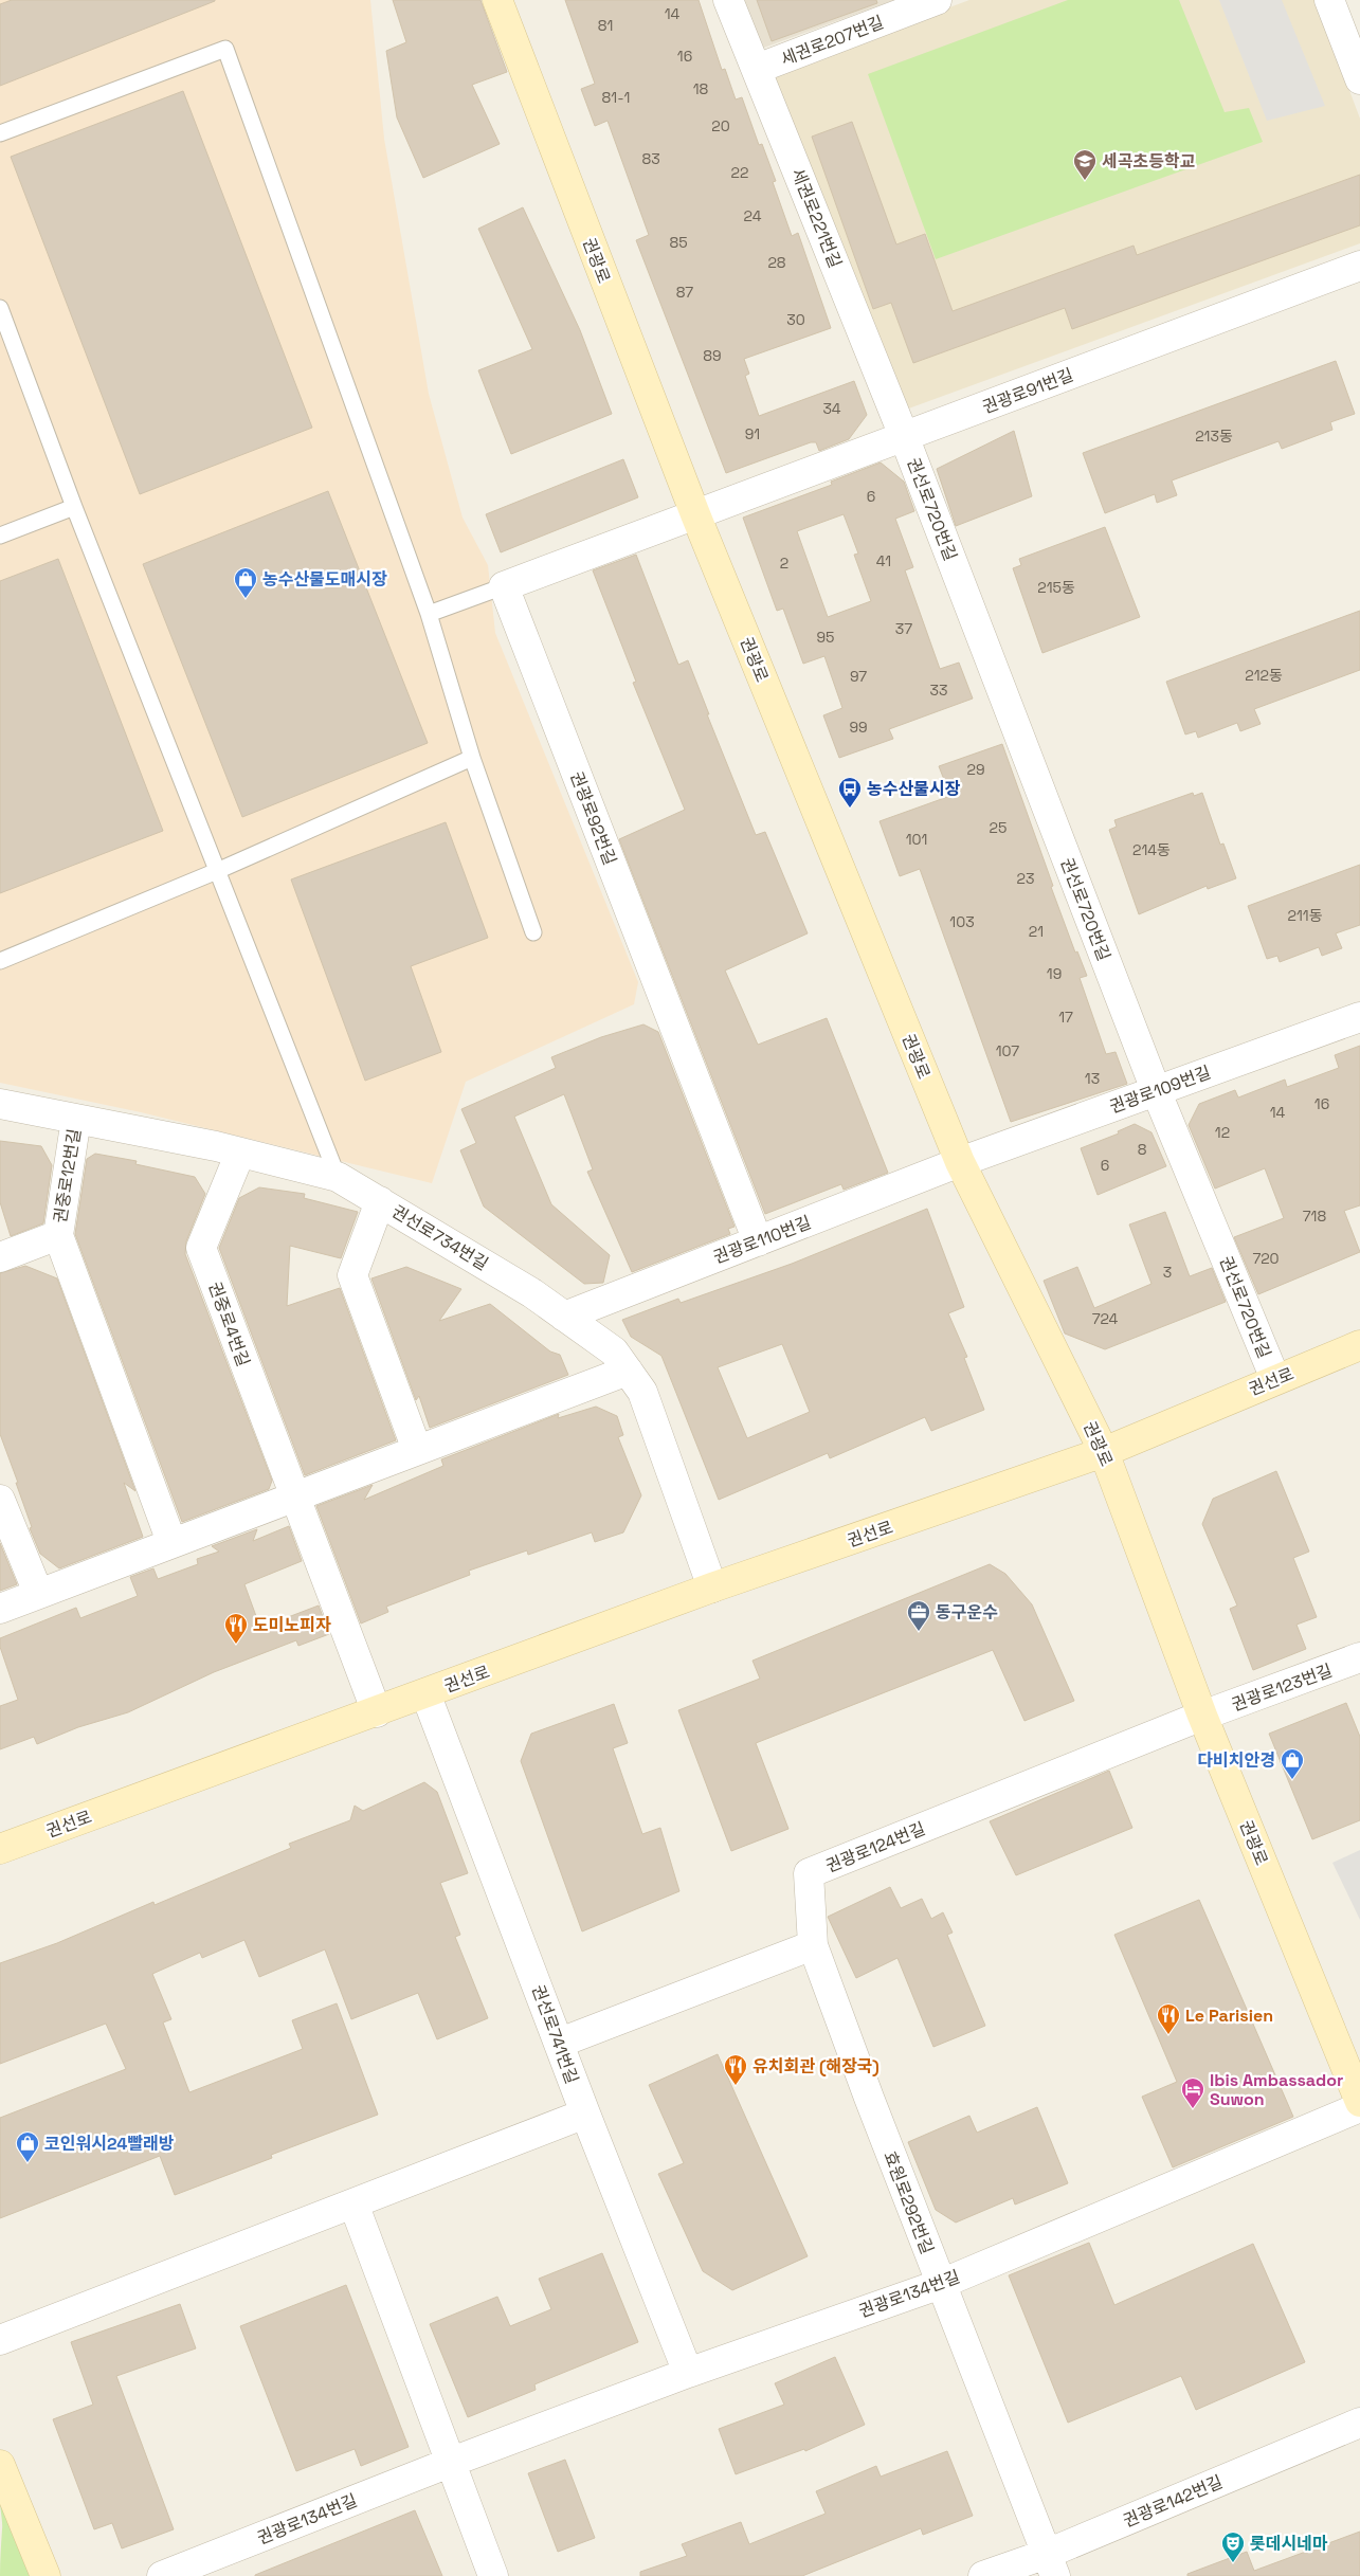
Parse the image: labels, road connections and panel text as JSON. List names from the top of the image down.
{
  "streets": {
    "street": [
      "세권로207번길",
      "세권로221번길",
      "권광로",
      "권광로91번길",
      "권선로720번길",
      "권광로92번길",
      "권광로109번길",
      "권중로12번길",
      "권선로734번길",
      "권광로110번길",
      "권중로4번길",
      "권선로",
      "권광로123번길",
      "권광로124번길",
      "권선로741번길",
      "효원로292번길",
      "권광로134번길",
      "권광로142번길"
    ]
  },
  "crossings": [
    ["세권로207번길", "세권로221번길"],
    ["세권로221번길", "권광로91번길"],
    ["세권로221번길", "권선로720번길"],
    ["권광로", "권광로91번길"],
    ["권광로", "권광로109번길"],
    ["권광로", "권광로110번길"],
    ["권광로", "권선로"],
    ["권광로", "권광로123번길"],
    ["권광로", "권광로124번길"],
    ["권광로91번길", "권선로720번길"],
    ["권선로720번길", "권광로109번길"],
    ["권선로720번길", "권선로"],
    ["권광로92번길", "권광로110번길"],
    ["권광로109번길", "권광로110번길"],
    ["권중로12번길", "권선로734번길"],
    ["권선로734번길", "권광로110번길"],
    ["권선로734번길", "권중로4번길"],
    ["권선로734번길", "권선로"],
    ["권선로", "권선로741번길"],
    ["권광로123번길", "권광로124번길"],
    ["권광로124번길", "효원로292번길"],
    ["권선로741번길", "권광로134번길"],
    ["효원로292번길", "권광로134번길"],
    ["효원로292번길", "권광로142번길"]
  ],
  "places": {
    "school or university": ["세곡초등학교"],
    "shop": ["농수산물도매시장", "다비치안경", "코인워시24빨래방"],
    "bus stop": ["농수산물시장"],
    "office": ["동구운수"],
    "restaurant": ["도미노피자", "Le Parisien", "유치회관 (해장국)"],
    "hotel": ["Ibis Ambassador Suwon"],
    "theatre": ["롯데시네마"]
  },
  "house_numbers": [
    "14",
    "81",
    "16",
    "18",
    "81-1",
    "20",
    "83",
    "22",
    "24",
    "85",
    "28",
    "87",
    "30",
    "89",
    "34",
    "91",
    "213동",
    "6",
    "41",
    "2",
    "215동",
    "37",
    "95",
    "212동",
    "97",
    "33",
    "99",
    "29",
    "25",
    "101",
    "214동",
    "23",
    "211동",
    "103",
    "21",
    "19",
    "17",
    "107",
    "13",
    "16",
    "14",
    "12",
    "8",
    "6",
    "718",
    "720",
    "3",
    "724"
  ]
}
